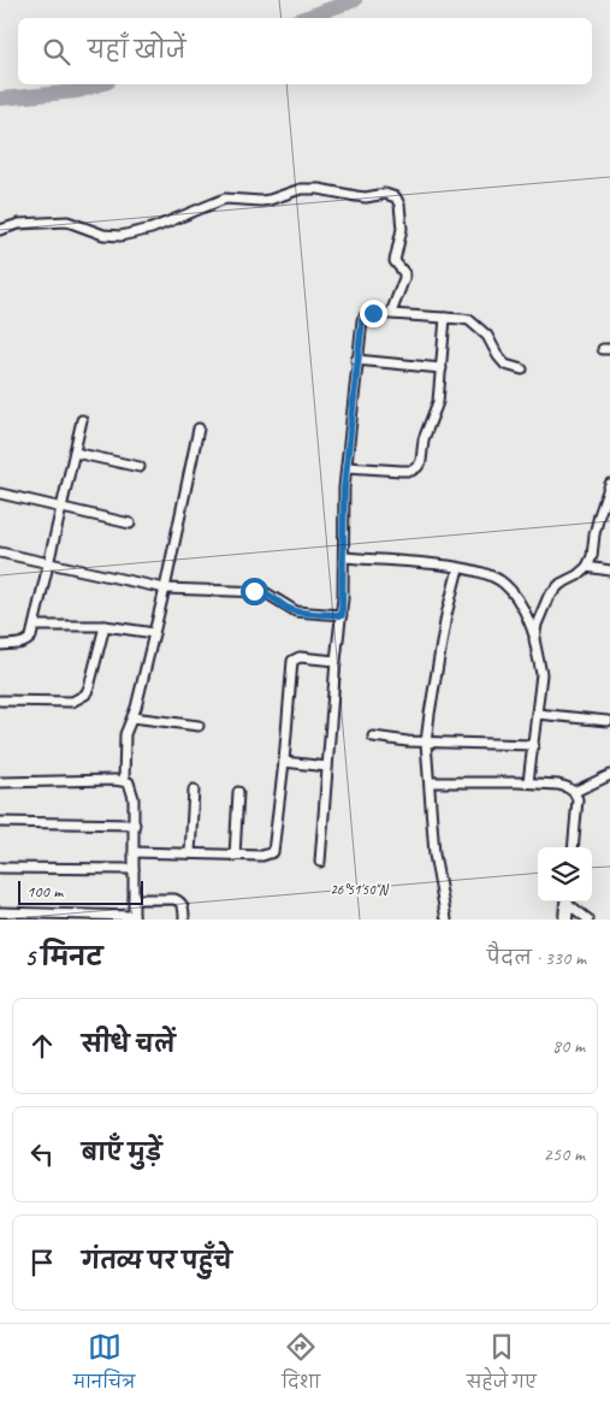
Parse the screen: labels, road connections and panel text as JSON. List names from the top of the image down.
{
  "scale_bar": "100 m",
  "page": {
    "search": "यहाँ खोजें",
    "scale": "100 m",
    "heading": ["5 मिनट", "पैदल · 330 m"],
    "list": [
      ["सीधे चलें", "80 m"],
      ["बाएँ मुड़ें", "250 m"],
      "गंतव्य पर पहुँचे"
    ],
    "nav": ["मानचित्र", "दिशा", "सहेजे गए"]
  },
  "coordinates": ["26°51'50\"N"]
}
